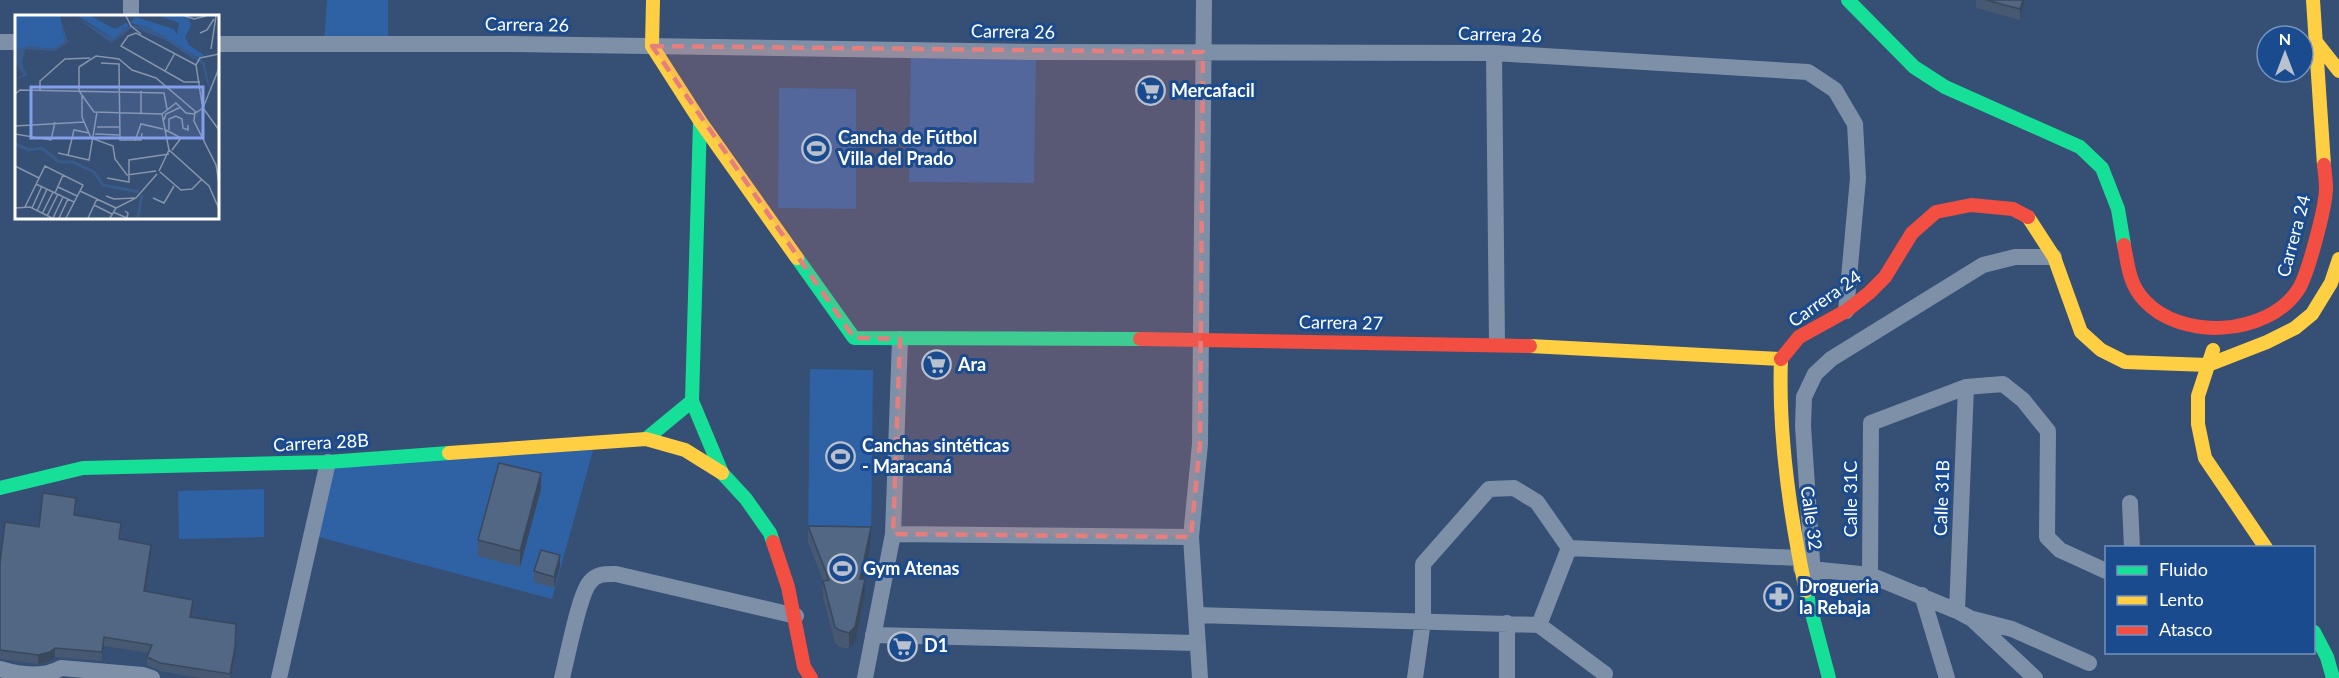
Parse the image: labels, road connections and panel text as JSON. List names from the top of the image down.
{
  "streets": {
    "main road": [
      "Carrera 24",
      "Carrera 27",
      "Carrera 28B",
      "Calle 32"
    ],
    "street": ["Carrera 26", "Calle 31B", "Calle 31C"]
  },
  "crossings": [
    ["Carrera 26", "Carrera 24"],
    ["Carrera 24", "Carrera 27"],
    ["Carrera 24", "Calle 32"],
    ["Carrera 27", "Calle 32"],
    ["Calle 31B", "Calle 31C"]
  ],
  "places": {
    "supermarket": ["Mercafacil", "Ara", "D1"],
    "sports": ["Cancha de Fútbol Villa del Prado", "Canchas sintéticas - Maracaná", "Gym Atenas"],
    "pharmacy": ["Drogueria la Rebaja"]
  },
  "legend": ["Fluido", "Lento", "Atasco"],
  "north": "top"
}
